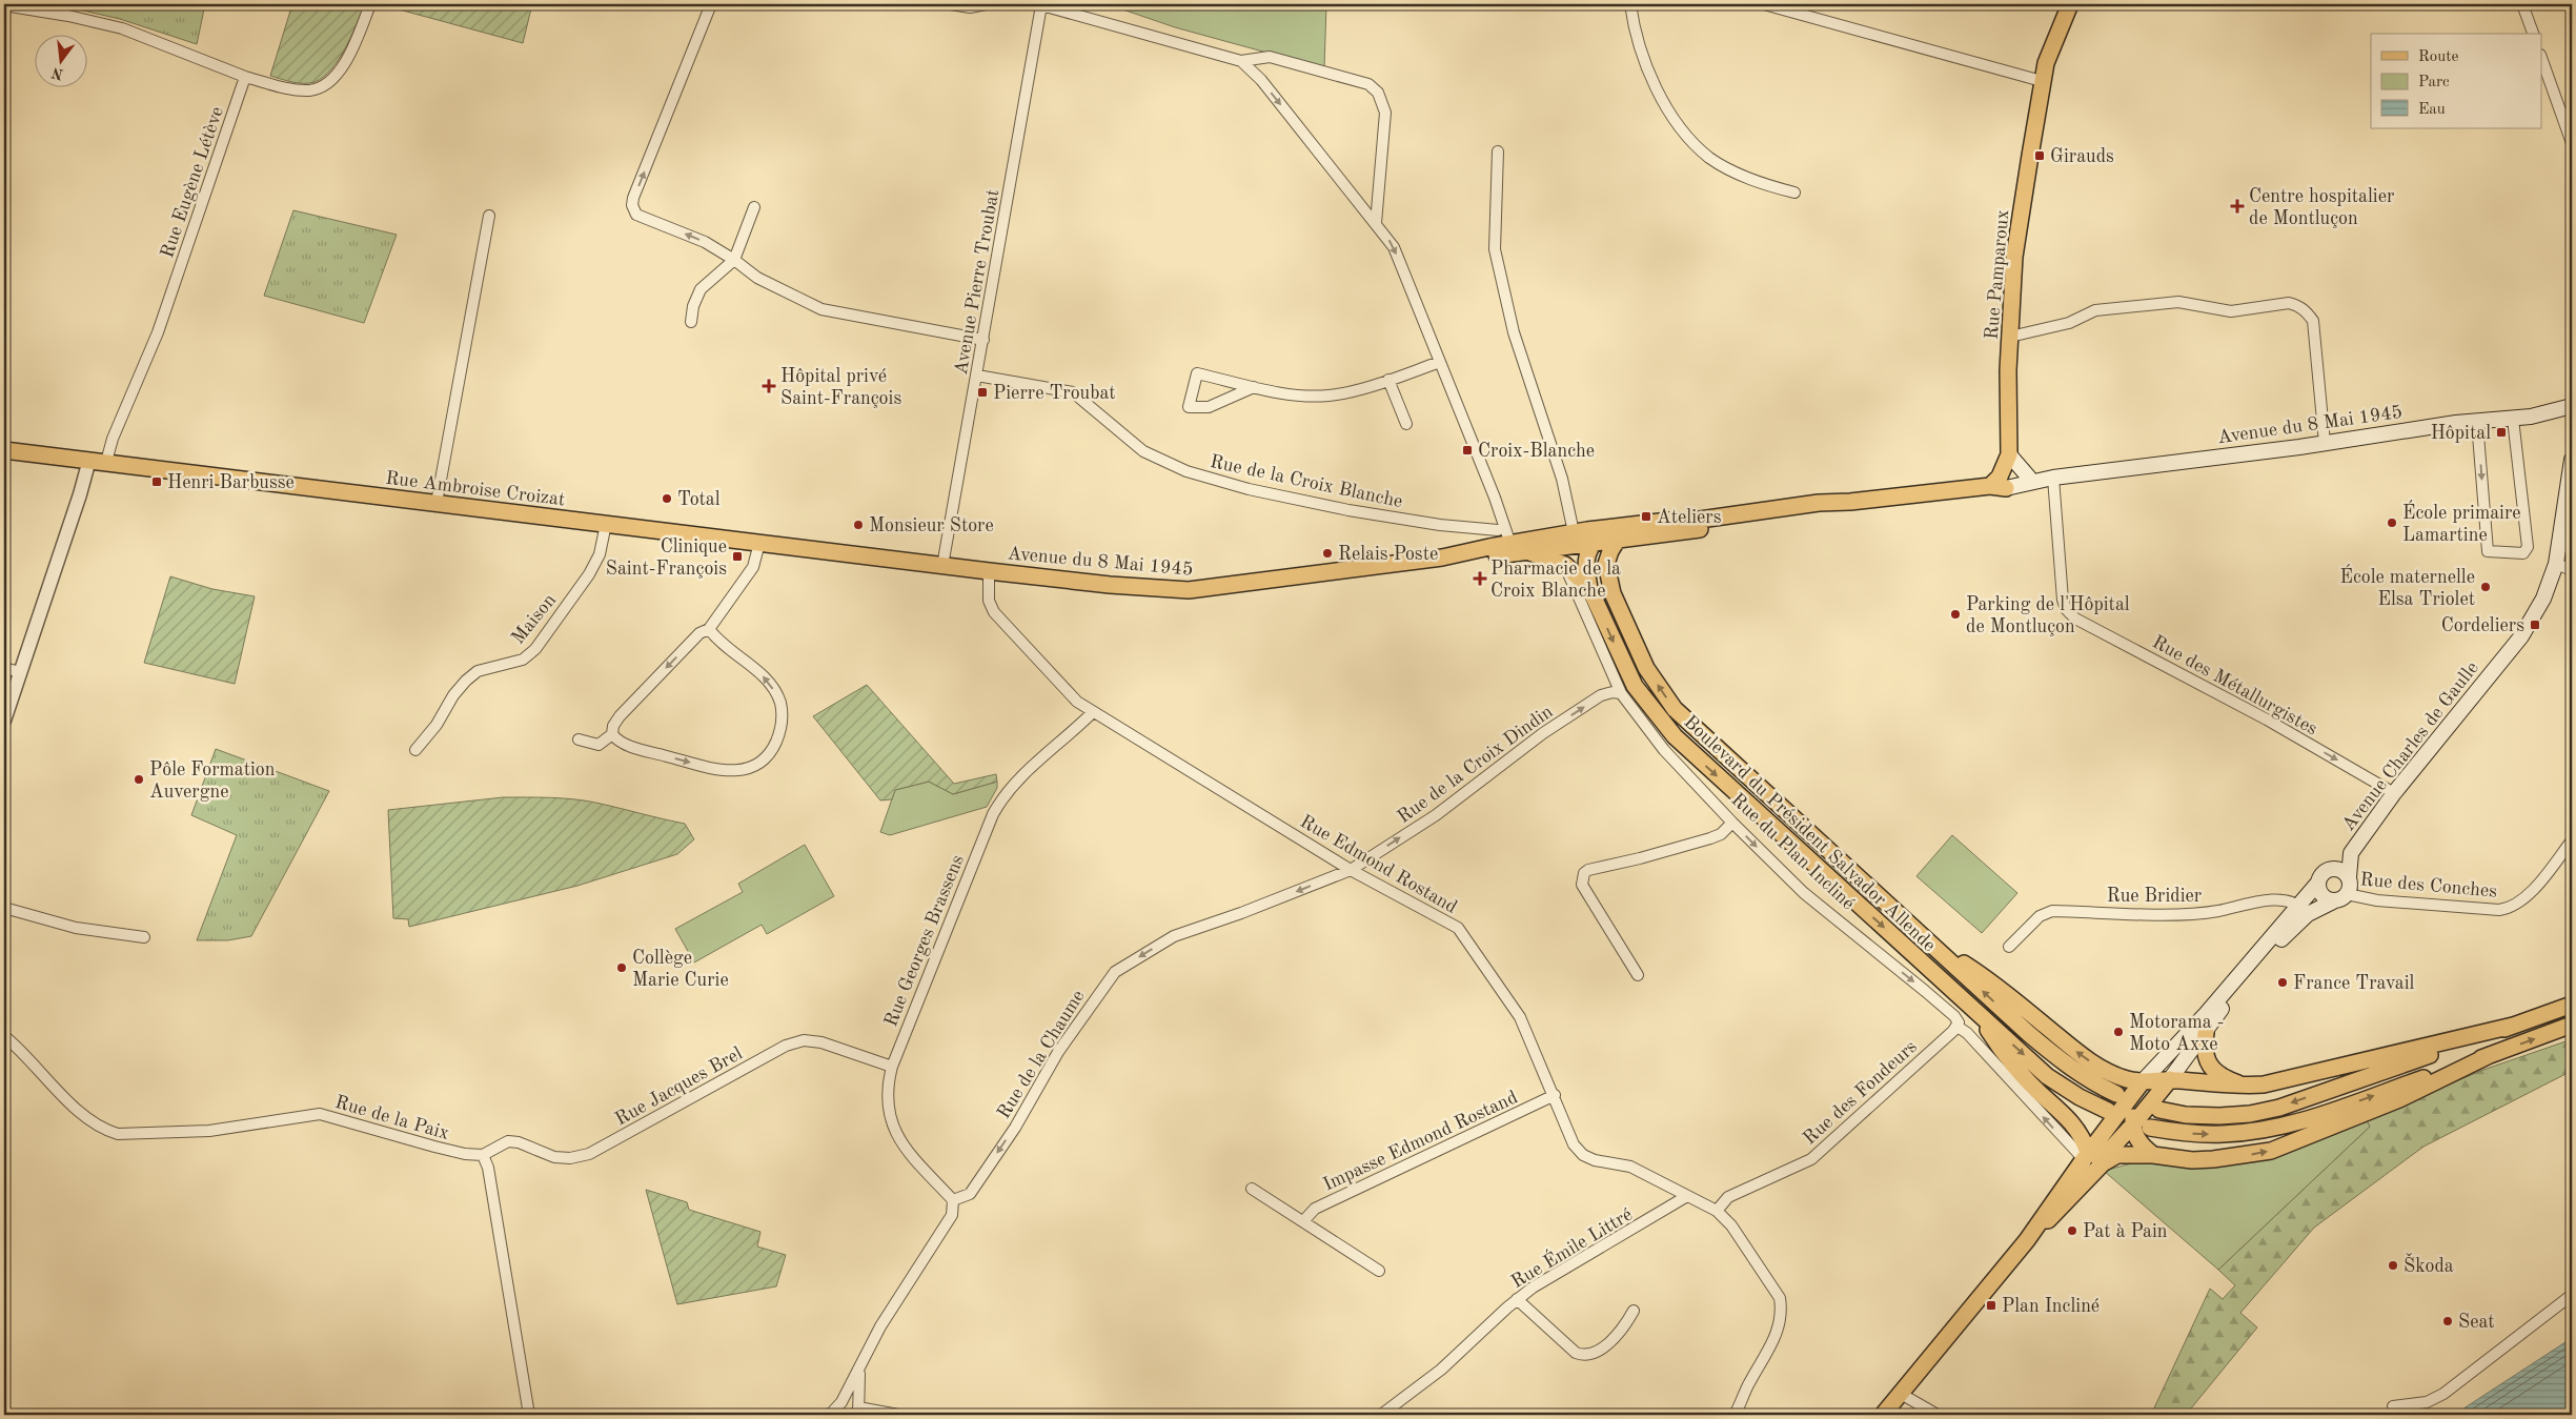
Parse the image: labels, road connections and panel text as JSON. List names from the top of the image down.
{
  "streets": {
    "main road": [
      "Rue Pamparoux",
      "Avenue du 8 Mai 1945",
      "Rue Ambroise Croizat",
      "Avenue Charles de Gaulle",
      "Boulevard du Président Salvador Allende"
    ],
    "street": [
      "Rue Eugène Létève",
      "Avenue Pierre Troubat",
      "Rue de la Croix Blanche",
      "Maison",
      "Rue des Métallurgistes",
      "Rue de la Croix Dindin",
      "Rue du Plan Incliné",
      "Rue Edmond Rostand",
      "Rue des Conches",
      "Rue Bridier",
      "Rue Georges Brassens",
      "Rue de la Chaume",
      "Rue Jacques Brel",
      "Rue des Fondeurs",
      "Rue de la Paix",
      "Impasse Edmond Rostand",
      "Rue Émile Littré"
    ]
  },
  "crossings": [
    ["Rue Eugène Létève", "Rue Ambroise Croizat"],
    ["Rue Pamparoux", "Avenue du 8 Mai 1945"],
    ["Avenue Pierre Troubat", "Avenue du 8 Mai 1945"],
    ["Avenue Pierre Troubat", "Rue de la Croix Blanche"],
    ["Avenue Pierre Troubat", "Rue Ambroise Croizat"],
    ["Avenue du 8 Mai 1945", "Rue de la Croix Blanche"],
    ["Avenue du 8 Mai 1945", "Rue Ambroise Croizat"],
    ["Avenue du 8 Mai 1945", "Rue des Métallurgistes"],
    ["Avenue du 8 Mai 1945", "Boulevard du Président Salvador Allende"],
    ["Avenue du 8 Mai 1945", "Rue Edmond Rostand"],
    ["Rue Ambroise Croizat", "Maison"],
    ["Rue des Métallurgistes", "Avenue Charles de Gaulle"],
    ["Avenue Charles de Gaulle", "Rue des Conches"],
    ["Rue de la Croix Dindin", "Rue du Plan Incliné"],
    ["Rue de la Croix Dindin", "Rue Edmond Rostand"],
    ["Rue de la Croix Dindin", "Rue de la Chaume"],
    ["Boulevard du Président Salvador Allende", "Rue du Plan Incliné"],
    ["Rue du Plan Incliné", "Rue des Fondeurs"],
    ["Rue Edmond Rostand", "Rue Georges Brassens"],
    ["Rue Edmond Rostand", "Rue de la Chaume"],
    ["Rue Edmond Rostand", "Rue des Fondeurs"],
    ["Rue Edmond Rostand", "Impasse Edmond Rostand"],
    ["Rue Edmond Rostand", "Rue Émile Littré"],
    ["Rue Georges Brassens", "Rue de la Chaume"],
    ["Rue Georges Brassens", "Rue Jacques Brel"],
    ["Rue Jacques Brel", "Rue de la Paix"]
  ],
  "one_way": [
    "Rue des Métallurgistes",
    "Rue de la Croix Dindin",
    "Rue du Plan Incliné",
    "Rue de la Chaume"
  ],
  "places": {
    "transit": [
      "Girauds",
      "Pierre Troubat",
      "Hôpital",
      "Croix-Blanche",
      "Henri Barbusse",
      "Ateliers",
      "Clinique Saint-François",
      "Cordeliers",
      "Plan Incliné"
    ],
    "health": ["Centre hospitalier de Montluçon", "Hôpital privé Saint-François", "Pharmacie de la Croix Blanche"],
    "other": [
      "Total",
      "École primaire Lamartine",
      "Monsieur Store",
      "Relais Poste",
      "École maternelle Elsa Triolet",
      "Parking de l'Hôpital de Montluçon",
      "Pôle Formation Auvergne",
      "Collège Marie Curie",
      "France Travail",
      "Motorama - Moto Axxe",
      "Pat à Pain",
      "Škoda",
      "Seat"
    ]
  },
  "legend": ["Route", "Parc", "Eau"],
  "north": "bottom"
}
